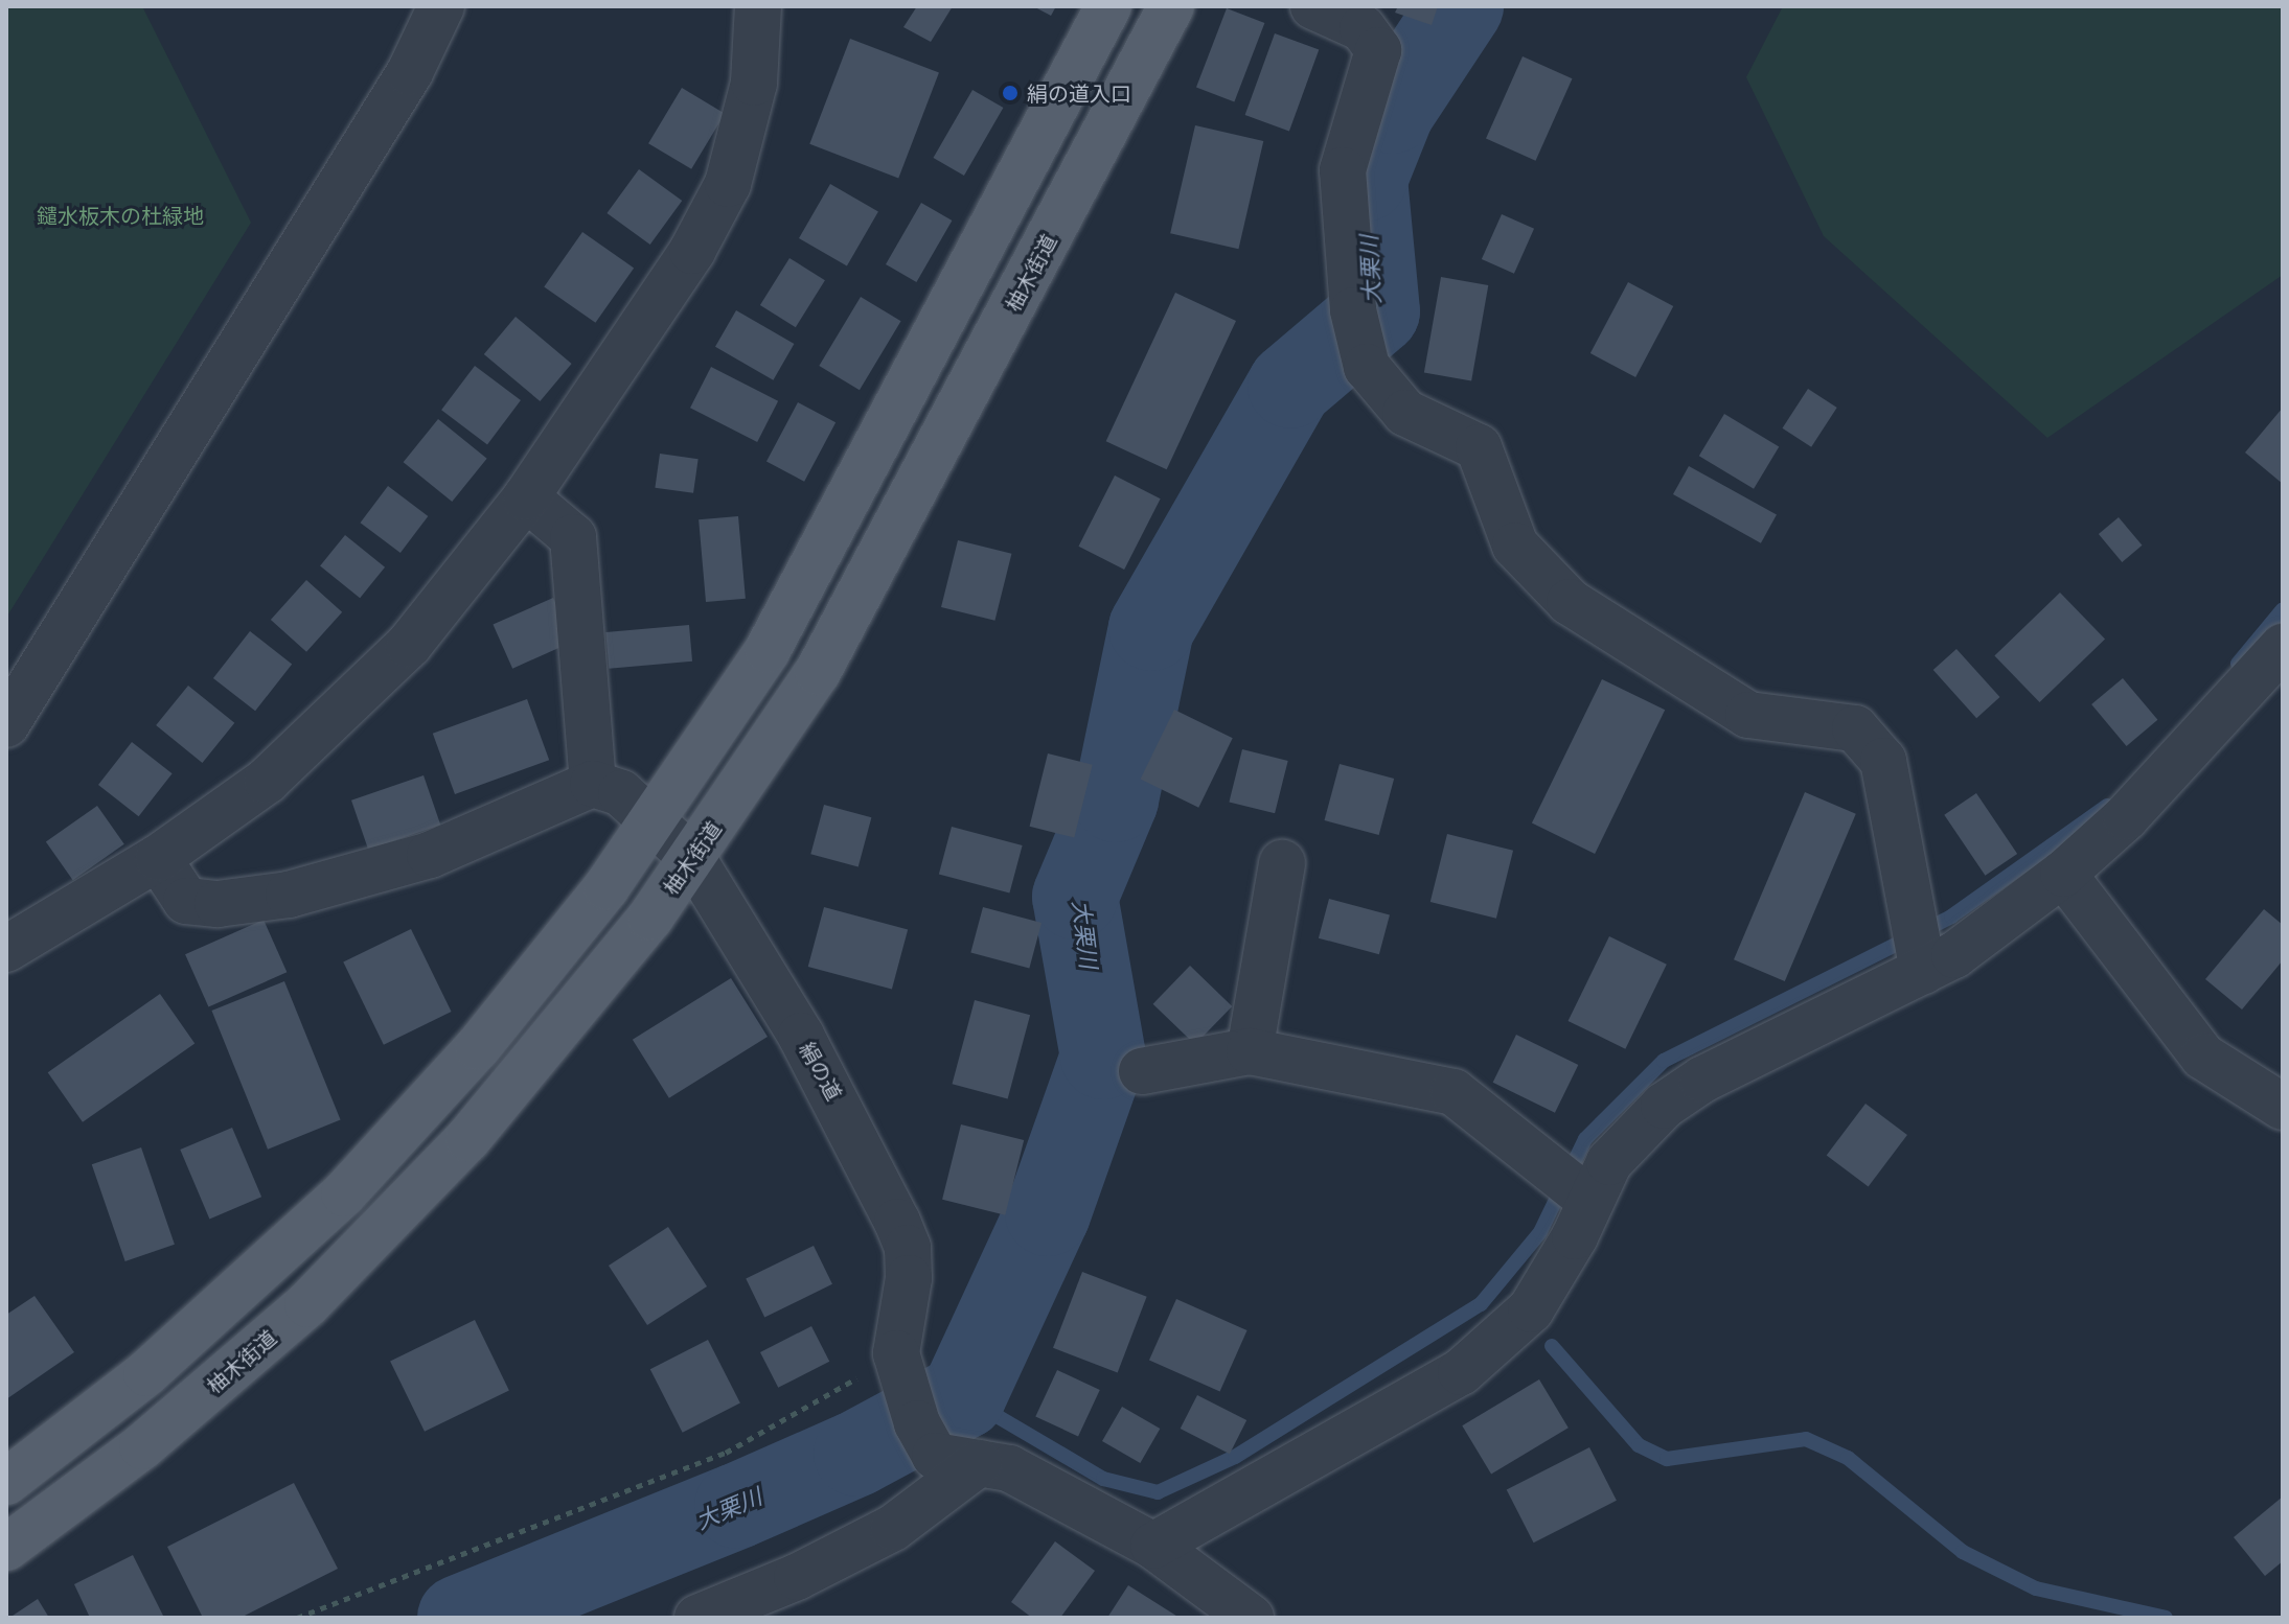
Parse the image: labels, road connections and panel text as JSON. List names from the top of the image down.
{
  "streets": {
    "main road": ["柚木街道"],
    "street": ["絹の道"]
  },
  "crossings": [
    ["柚木街道", "絹の道"]
  ],
  "water": ["大栗川"],
  "parks": ["鑓水板木の杜緑地"],
  "places": ["絹の道入口"]
}
